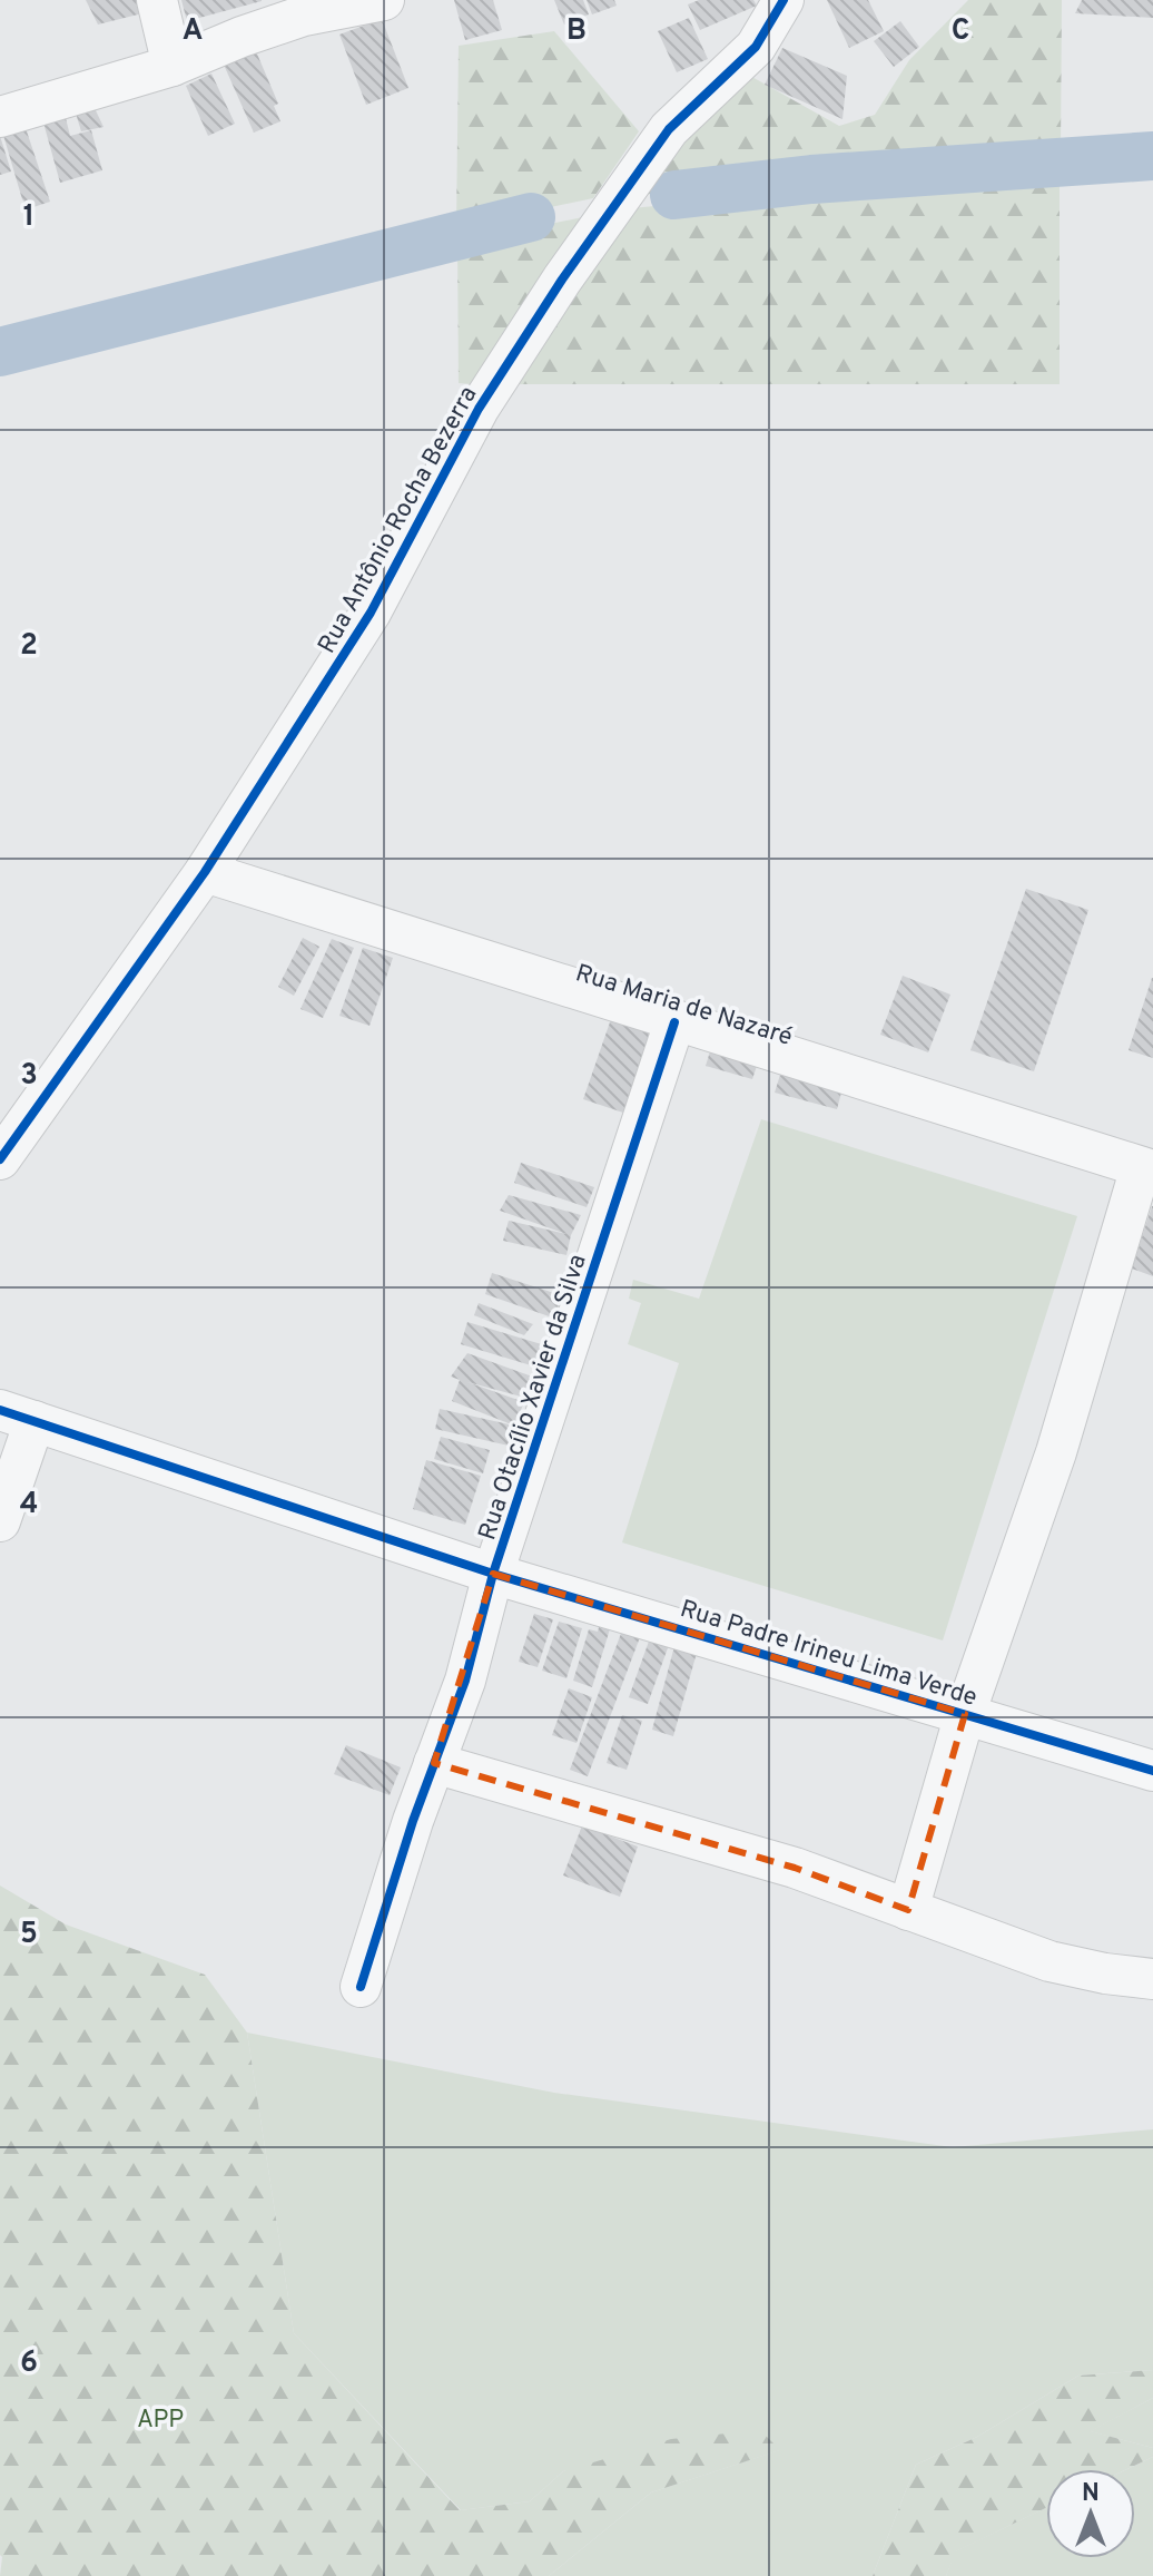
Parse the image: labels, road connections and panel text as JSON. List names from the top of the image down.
{
  "streets": {
    "street": [
      "Rua Antônio Rocha Bezerra",
      "Rua Maria de Nazaré",
      "Rua Otacílio Xavier da Silva",
      "Rua Padre Irineu Lima Verde"
    ]
  },
  "crossings": [
    ["Rua Antônio Rocha Bezerra", "Rua Maria de Nazaré"],
    ["Rua Maria de Nazaré", "Rua Otacílio Xavier da Silva"],
    ["Rua Otacílio Xavier da Silva", "Rua Padre Irineu Lima Verde"]
  ],
  "parks": ["APP"],
  "north": "top",
  "grid": {
    "columns": ["A", "B", "C"],
    "rows": [
      "1",
      "2",
      "3",
      "4",
      "5",
      "6"
    ]
  }
}
